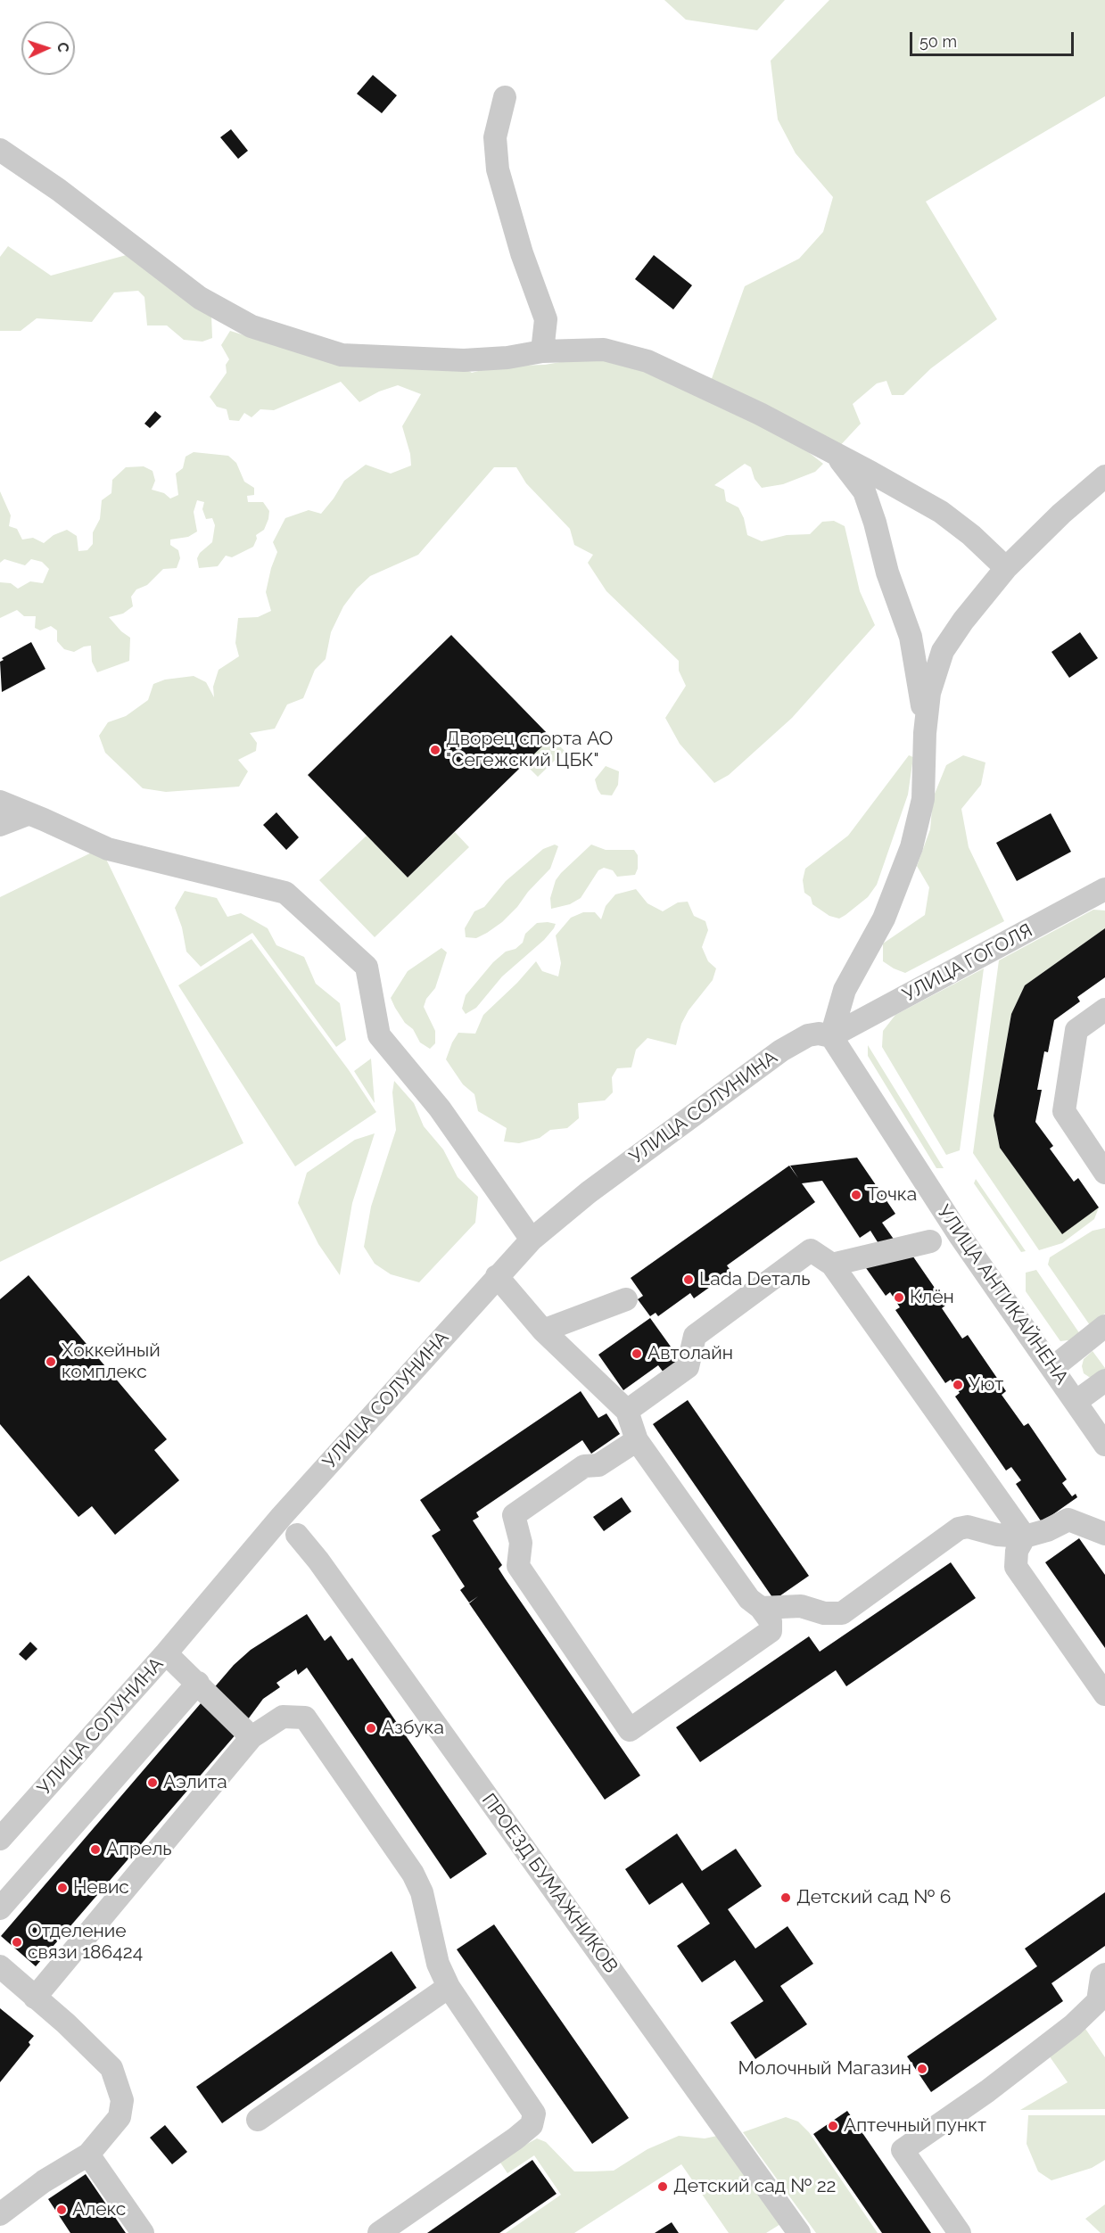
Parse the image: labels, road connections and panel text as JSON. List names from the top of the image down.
{
  "streets": {
    "street": [
      "УЛИЦА ГОГОЛЯ",
      "УЛИЦА СОЛУНИНА",
      "УЛИЦА АНТИКАЙНЕНА",
      "ПРОЕЗД БУМАЖНИКОВ"
    ]
  },
  "crossings": [
    ["УЛИЦА ГОГОЛЯ", "УЛИЦА СОЛУНИНА"],
    ["УЛИЦА ГОГОЛЯ", "УЛИЦА АНТИКАЙНЕНА"],
    ["УЛИЦА СОЛУНИНА", "УЛИЦА АНТИКАЙНЕНА"]
  ],
  "places": [
    "Дворец спорта АО \"Сегежский ЦБК\"",
    "Точка",
    "Lada Dеталь",
    "Клён",
    "Автолайн",
    "Хоккейный комплекс",
    "Уют",
    "Азбука",
    "Аэлита",
    "Апрель",
    "Невис",
    "Детский сад № 6",
    "Отделение связи 186424",
    "Молочный Магазин",
    "Аптечный пункт",
    "Детский сад № 22",
    "Алекс"
  ],
  "scale_bar": "50 m",
  "north": "right"
}
